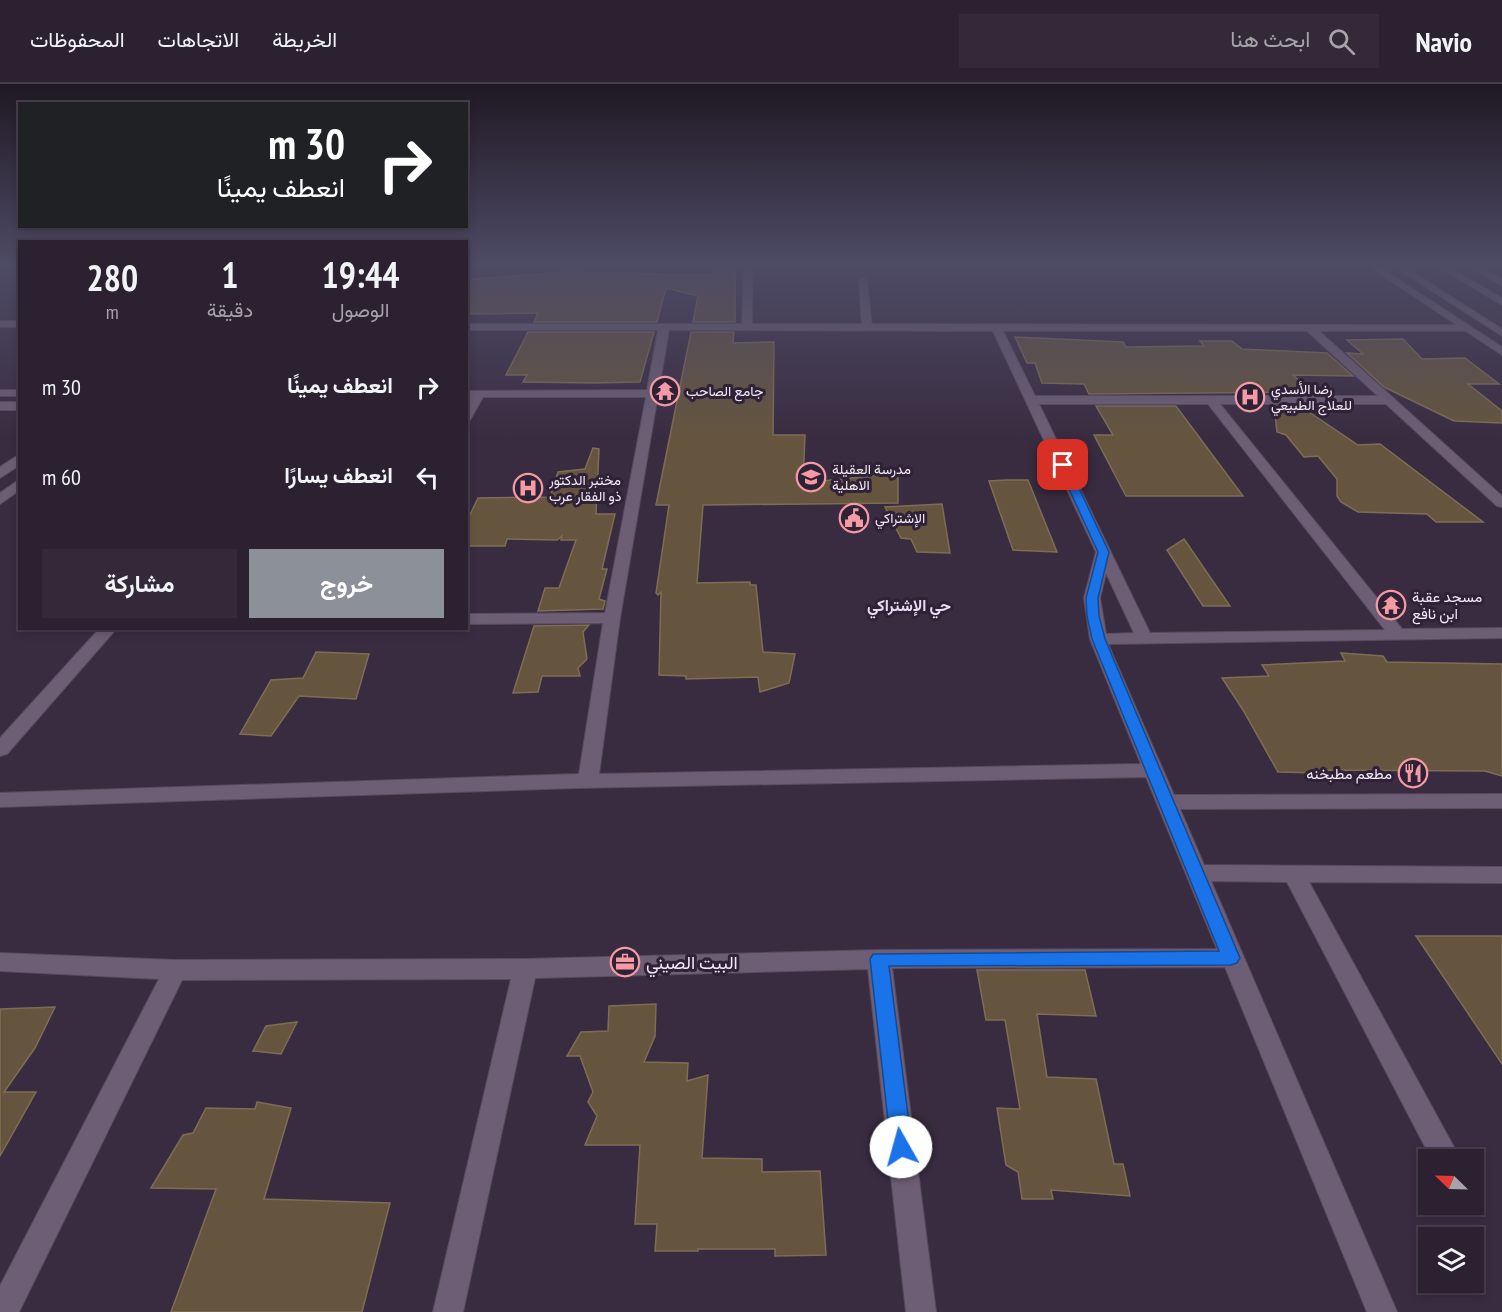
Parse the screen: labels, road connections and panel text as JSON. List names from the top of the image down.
{
  "districts": ["حي الإشتراكي"],
  "places": {
    "temple": ["جامع الصاحب", "مسجد عقبة ابن نافع"],
    "hospital": ["رضا الأسدي للعلاج الطبيعي", "مختبر الدكتور ذو الفقار عرب"],
    "school or university": ["مدرسة العقيلة الاهلية"],
    "public building": ["الإشتراكي"],
    "restaurant": ["مطعم مطبخنه"],
    "office": ["البيت الصيني"]
  },
  "north": "top left",
  "page": {
    "header": "Navio",
    "search": "ابحث هنا",
    "nav": ["الخريطة", "الاتجاهات", "المحفوظات"],
    "turn": ["30 m", "انعطف يمينًا"],
    "eta": [
      "19:44",
      "الوصول",
      "1",
      "دقيقة",
      "280",
      "m"
    ],
    "list": [
      {
        "name": "انعطف يمينًا",
        "value": "30 m"
      },
      {
        "name": "انعطف يسارًا",
        "value": "60 m"
      }
    ],
    "buttons": ["خروج", "مشاركة"]
  }
}
